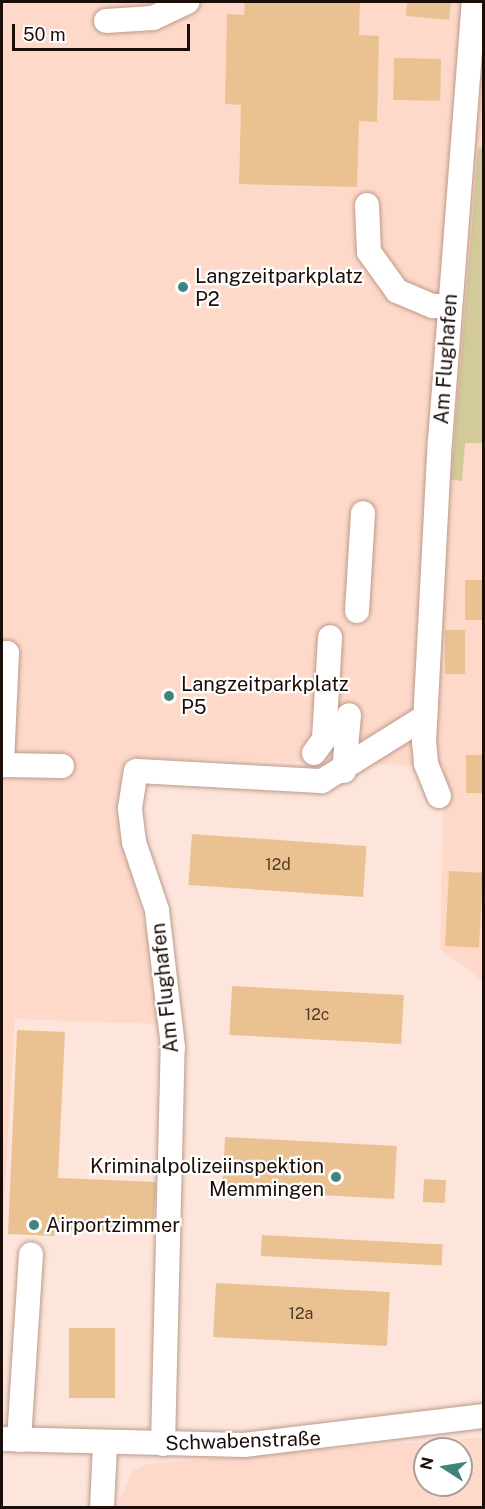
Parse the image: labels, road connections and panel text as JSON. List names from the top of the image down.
{
  "streets": {
    "street": ["Am Flughafen", "Schwabenstraße"]
  },
  "crossings": [
    ["Am Flughafen", "Schwabenstraße"]
  ],
  "places": [
    "Langzeitparkplatz P2",
    "Langzeitparkplatz P5",
    "Kriminalpolizeiinspektion Memmingen",
    "Airportzimmer"
  ],
  "house_numbers": ["12d", "12c", "12a"],
  "scale_bar": "50 m",
  "north": "left"
}
